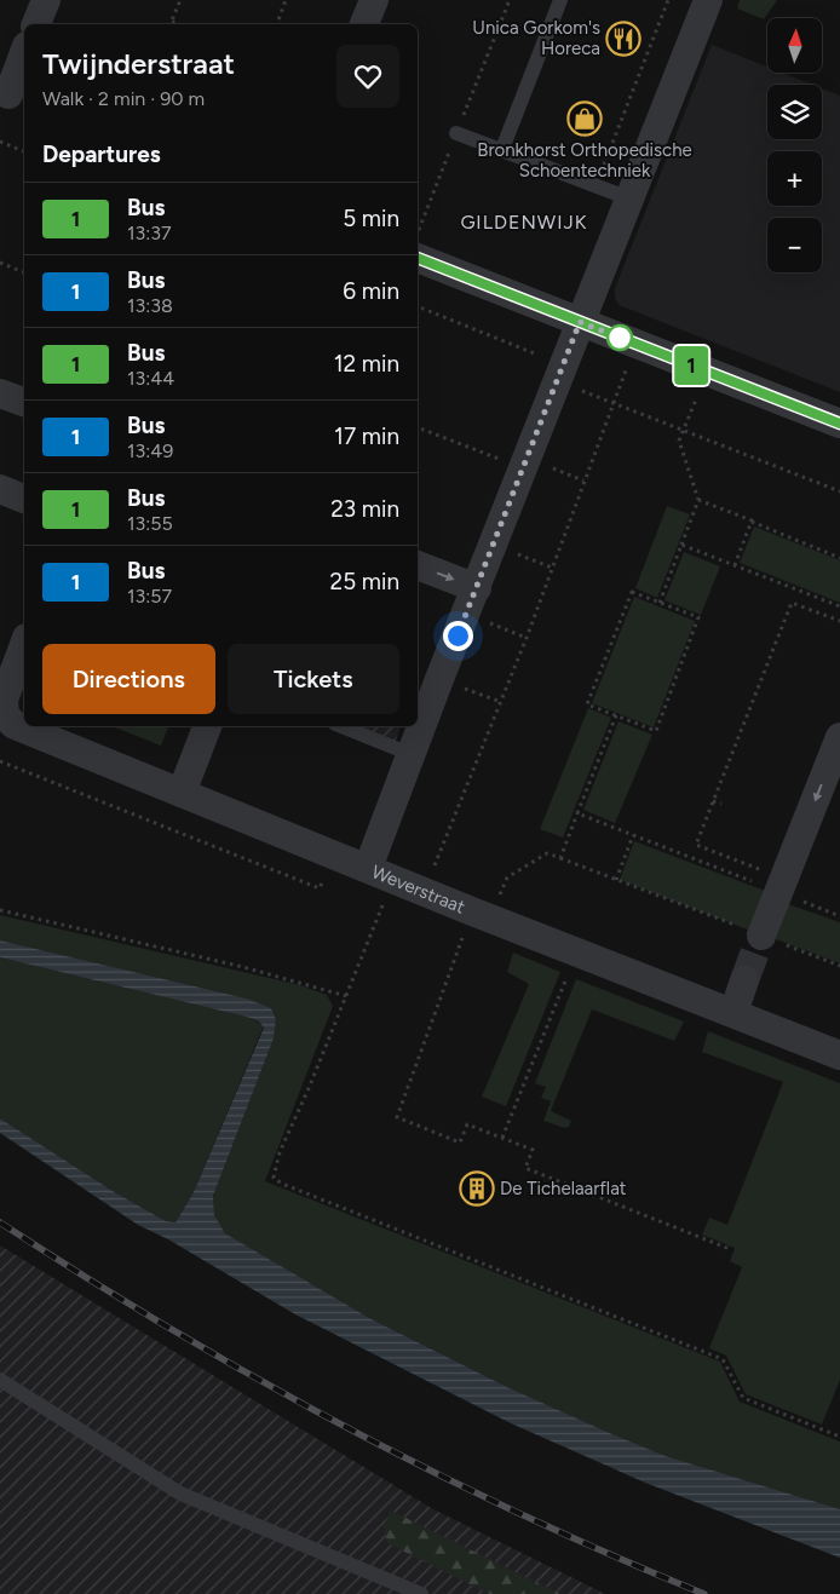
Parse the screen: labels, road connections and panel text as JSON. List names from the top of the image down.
{
  "streets": {
    "street": ["Weverstraat"]
  },
  "districts": ["GILDENWIJK"],
  "places": {
    "restaurant": ["Unica Gorkom's Horeca"],
    "shop": ["Bronkhorst Orthopedische Schoentechniek"],
    "building": ["De Tichelaarflat"]
  },
  "lines": ["bus line 1"],
  "north": "top",
  "page": {
    "on_map": "1",
    "map_buttons": ["+", "−"],
    "heading": [
      ["Twijnderstraat", "Walk · 2 min · 90 m"],
      "Departures"
    ],
    "list": [
      {
        "mark": "1",
        "name": "Bus",
        "note": "13:37",
        "value": "5 min"
      },
      {
        "mark": "1",
        "name": "Bus",
        "note": "13:38",
        "value": "6 min"
      },
      {
        "mark": "1",
        "name": "Bus",
        "note": "13:44",
        "value": "12 min"
      },
      {
        "mark": "1",
        "name": "Bus",
        "note": "13:49",
        "value": "17 min"
      },
      {
        "mark": "1",
        "name": "Bus",
        "note": "13:55",
        "value": "23 min"
      },
      {
        "mark": "1",
        "name": "Bus",
        "note": "13:57",
        "value": "25 min"
      }
    ],
    "buttons": ["Directions", "Tickets"]
  }
}
